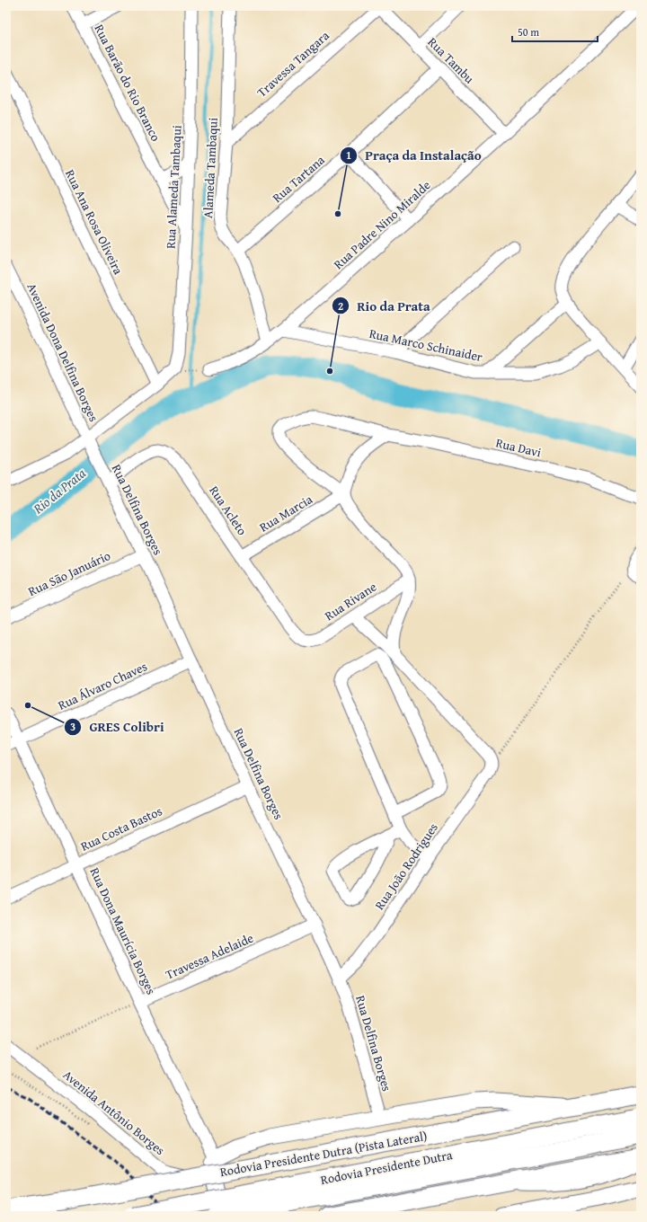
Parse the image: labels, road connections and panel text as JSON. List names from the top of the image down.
{
  "streets": {
    "highway": ["Rodovia Presidente Dutra (Pista Lateral)", "Rodovia Presidente Dutra"],
    "street": [
      "Rua Tambu",
      "Travessa Tangara",
      "Rua Barão do Rio Branco",
      "Alameda Tambaqui",
      "Rua Tartana",
      "Rua Alameda Tambaqui",
      "Rua Ana Rosa Oliveira",
      "Rua Padre Nino Miralde",
      "Rua Marco Schinaider",
      "Avenida Dona Delfina Borges",
      "Rua Davi",
      "Rua Delfina Borges",
      "Rua Acleto",
      "Rua Marcia",
      "Rua Sāo Januário",
      "Rua Rivane",
      "Rua Álvaro Chaves",
      "Rua Costa Bastos",
      "Rua João Rodrigues",
      "Rua Dona Maurícia Borges",
      "Travessa Adelaide",
      "Avenida Antônio Borges"
    ]
  },
  "crossings": [
    ["Rua Tambu", "Travessa Tangara"],
    ["Rua Tambu", "Rua Tartana"],
    ["Rua Tambu", "Rua Padre Nino Miralde"],
    ["Travessa Tangara", "Alameda Tambaqui"],
    ["Rua Barão do Rio Branco", "Rua Alameda Tambaqui"],
    ["Alameda Tambaqui", "Rua Tartana"],
    ["Alameda Tambaqui", "Rua Padre Nino Miralde"],
    ["Rua Padre Nino Miralde", "Rua Marco Schinaider"],
    ["Avenida Dona Delfina Borges", "Rua Delfina Borges"],
    ["Rua Davi", "Rua Marcia"],
    ["Rua Davi", "Rua Rivane"],
    ["Rua Delfina Borges", "Rua Acleto"],
    ["Rua Delfina Borges", "Rua Sāo Januário"],
    ["Rua Delfina Borges", "Rua Álvaro Chaves"],
    ["Rua Delfina Borges", "Rua Costa Bastos"],
    ["Rua Delfina Borges", "Rua João Rodrigues"],
    ["Rua Delfina Borges", "Travessa Adelaide"],
    ["Rua Acleto", "Rua Marcia"],
    ["Rua Acleto", "Rua Rivane"],
    ["Rua Álvaro Chaves", "Rua Dona Maurícia Borges"],
    ["Rua Costa Bastos", "Rua Dona Maurícia Borges"],
    ["Rua Dona Maurícia Borges", "Travessa Adelaide"]
  ],
  "water": ["Rio da Prata"],
  "places": ["Praça da Instalação", "Rio da Prata", "GRES Colibri"],
  "scale_bar": "50 m"
}
